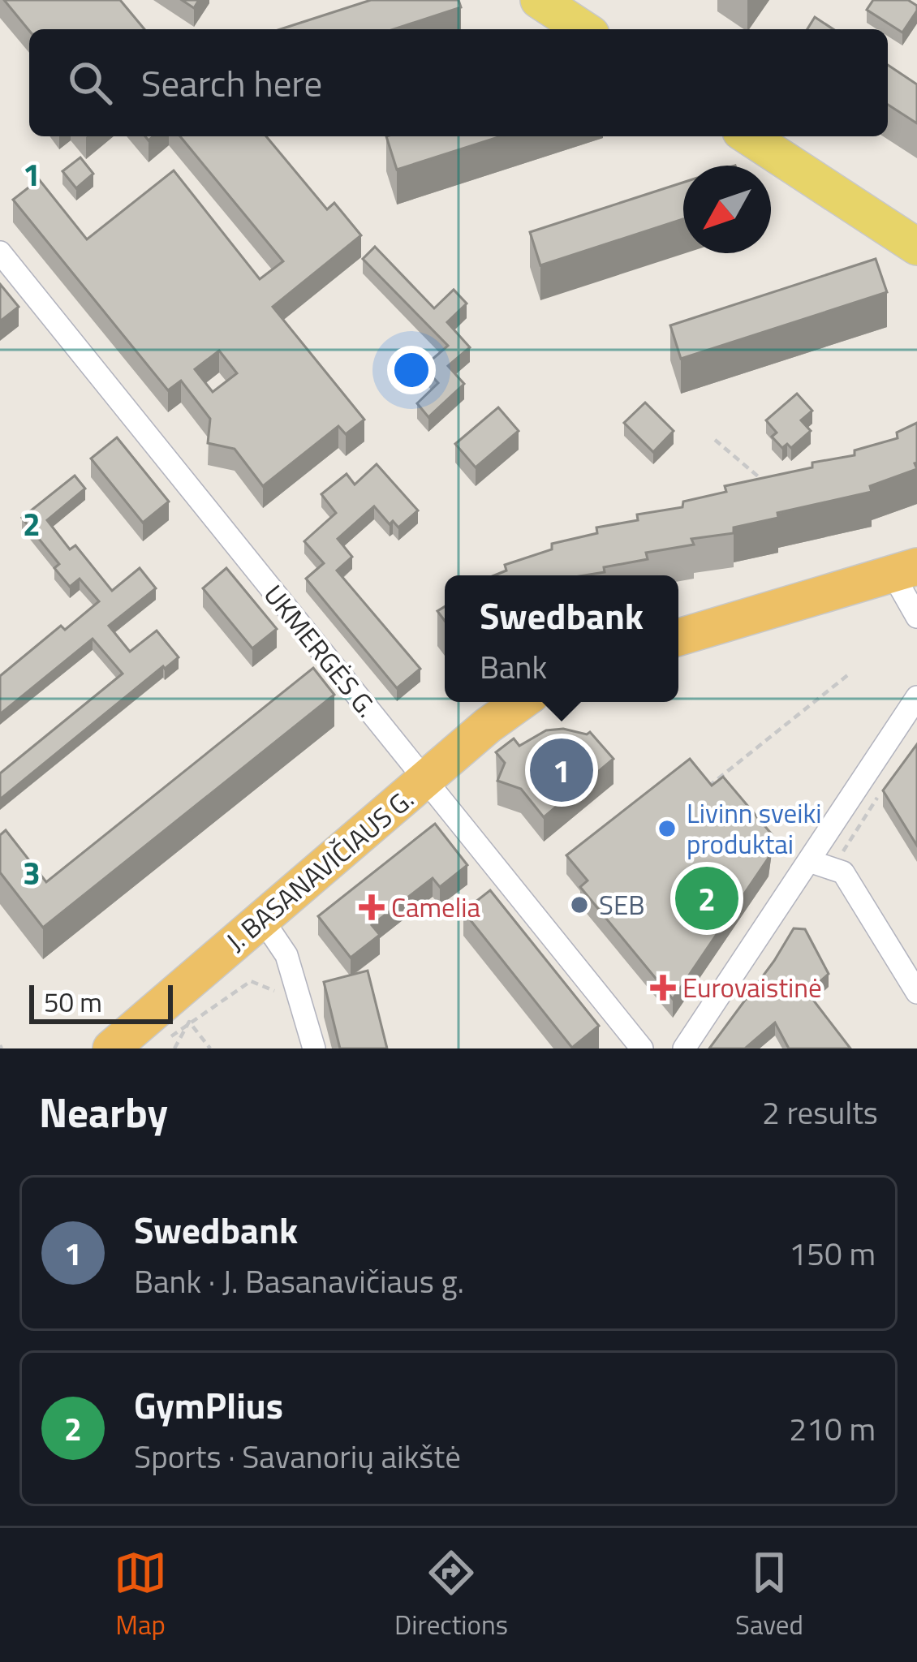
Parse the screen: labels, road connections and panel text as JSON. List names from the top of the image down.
{
  "streets": {
    "highway": ["J. BASANAVIČIAUS G."],
    "street": ["UKMERGĖS G."]
  },
  "crossings": [
    ["UKMERGĖS G.", "J. BASANAVIČIAUS G."]
  ],
  "places": {
    "other": ["Livinn sveiki produktai", "SEB"],
    "health": ["Camelia", "Eurovaistinė"]
  },
  "scale_bar": "50 m",
  "north": "bottom left",
  "page": {
    "search": "Search here",
    "popup": ["Swedbank", "Bank"],
    "pins": ["1", "2"],
    "scale": "50 m",
    "heading": ["Nearby", "2 results"],
    "list": [
      {
        "mark": "1",
        "name": "Swedbank",
        "note": "Bank · J. Basanavičiaus g.",
        "value": "150 m"
      },
      {
        "mark": "2",
        "name": "GymPlius",
        "note": "Sports · Savanorių aikštė",
        "value": "210 m"
      }
    ],
    "nav": ["Map", "Directions", "Saved"]
  },
  "grid": {
    "rows": ["1", "2", "3"]
  }
}
